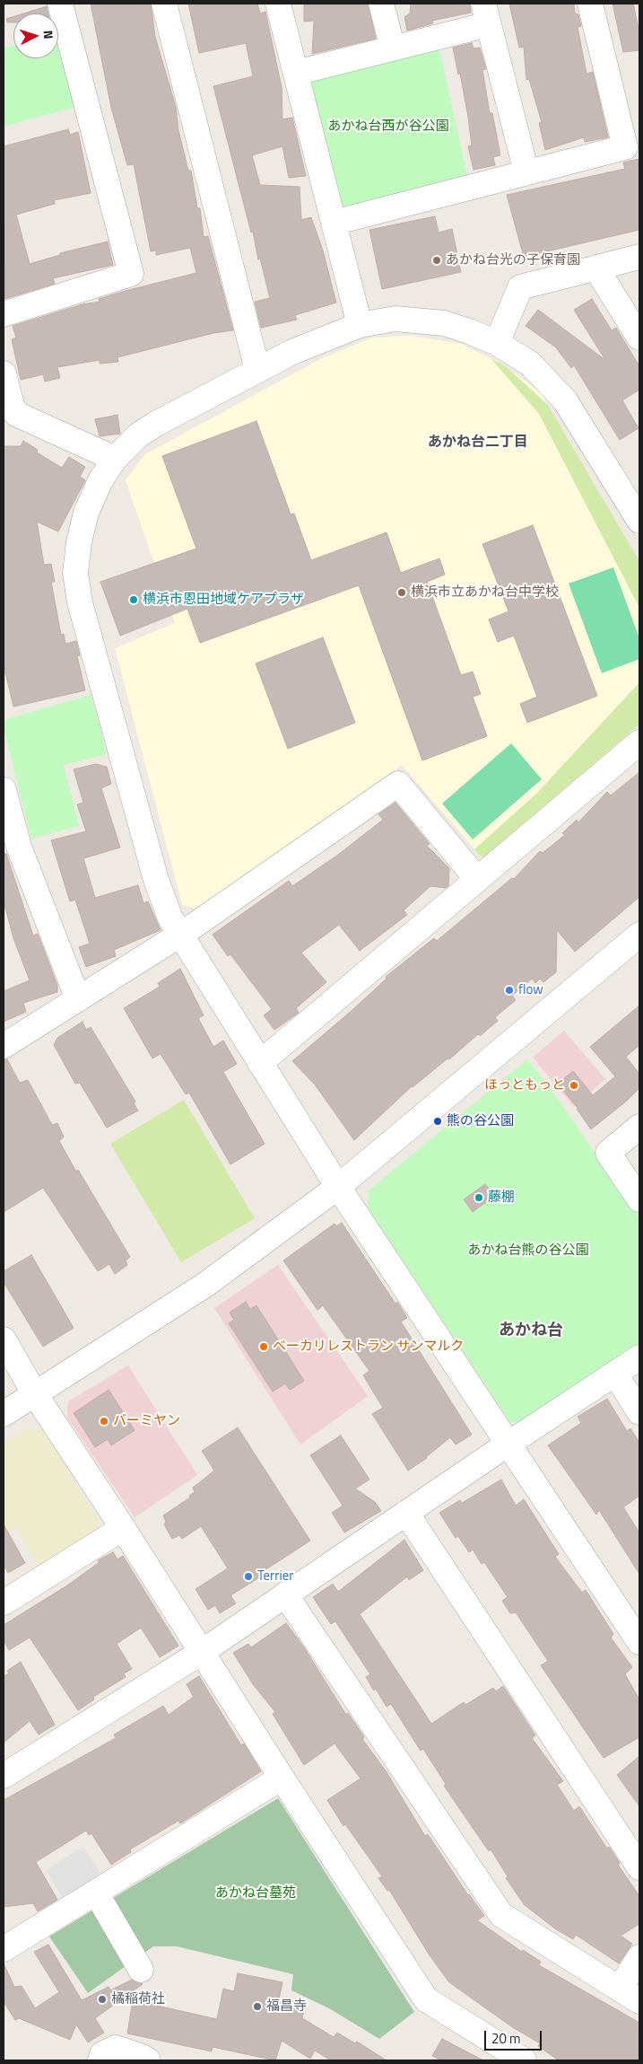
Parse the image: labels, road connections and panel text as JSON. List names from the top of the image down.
{
  "districts": ["あかね台二丁目", "あかね台"],
  "parks": ["あかね台西が谷公園", "あかね台熊の谷公園", "あかね台墓苑"],
  "places": [
    "あかね台光の子保育園",
    "横浜市立あかね台中学校",
    "横浜市恩田地域ケアプラザ",
    "flow",
    "ほっともっと",
    "熊の谷公園",
    "藤棚",
    "ベーカリレストラン サンマルク",
    "バーミヤン",
    "Terrier",
    "橘稲荷社",
    "福昌寺"
  ],
  "scale_bar": "20 m",
  "north": "right"
}
